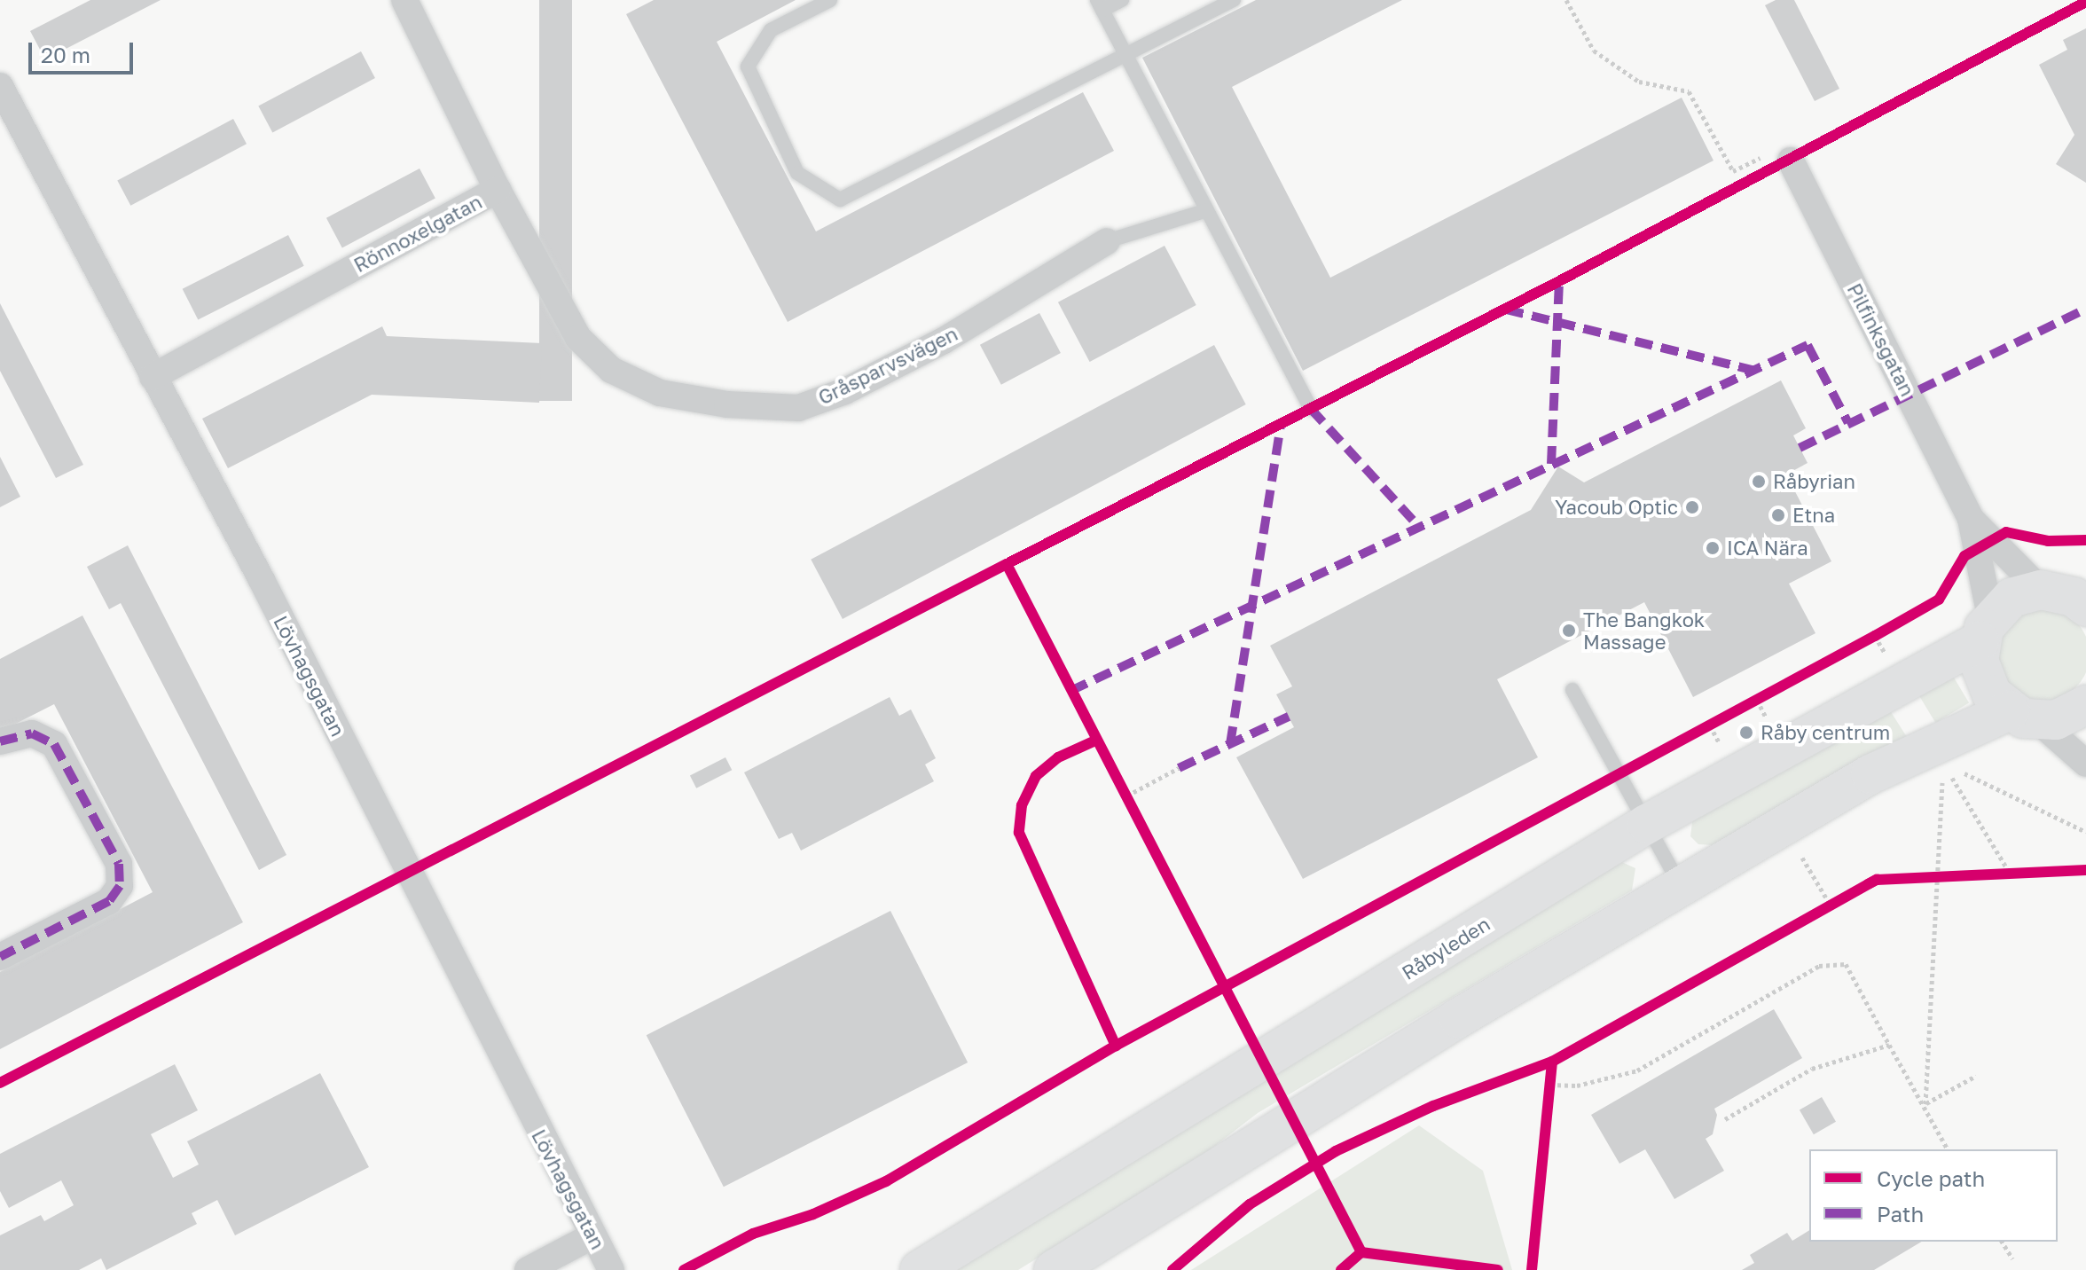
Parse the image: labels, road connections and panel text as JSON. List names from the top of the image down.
{
  "streets": {
    "main road": ["Råbyleden"],
    "street": [
      "Rönnoxelgatan",
      "Pilfinksgatan",
      "Gråsparvsvägen",
      "Lövhagsgatan"
    ]
  },
  "crossings": [
    ["Rönnoxelgatan", "Gråsparvsvägen"],
    ["Rönnoxelgatan", "Lövhagsgatan"],
    ["Pilfinksgatan", "Råbyleden"]
  ],
  "places": [
    "Råbyrian",
    "Yacoub Optic",
    "Etna",
    "ICA Nära",
    "The Bangkok Massage",
    "Råby centrum"
  ],
  "legend": ["Cycle path", "Path"],
  "scale_bar": "20 m"
}
